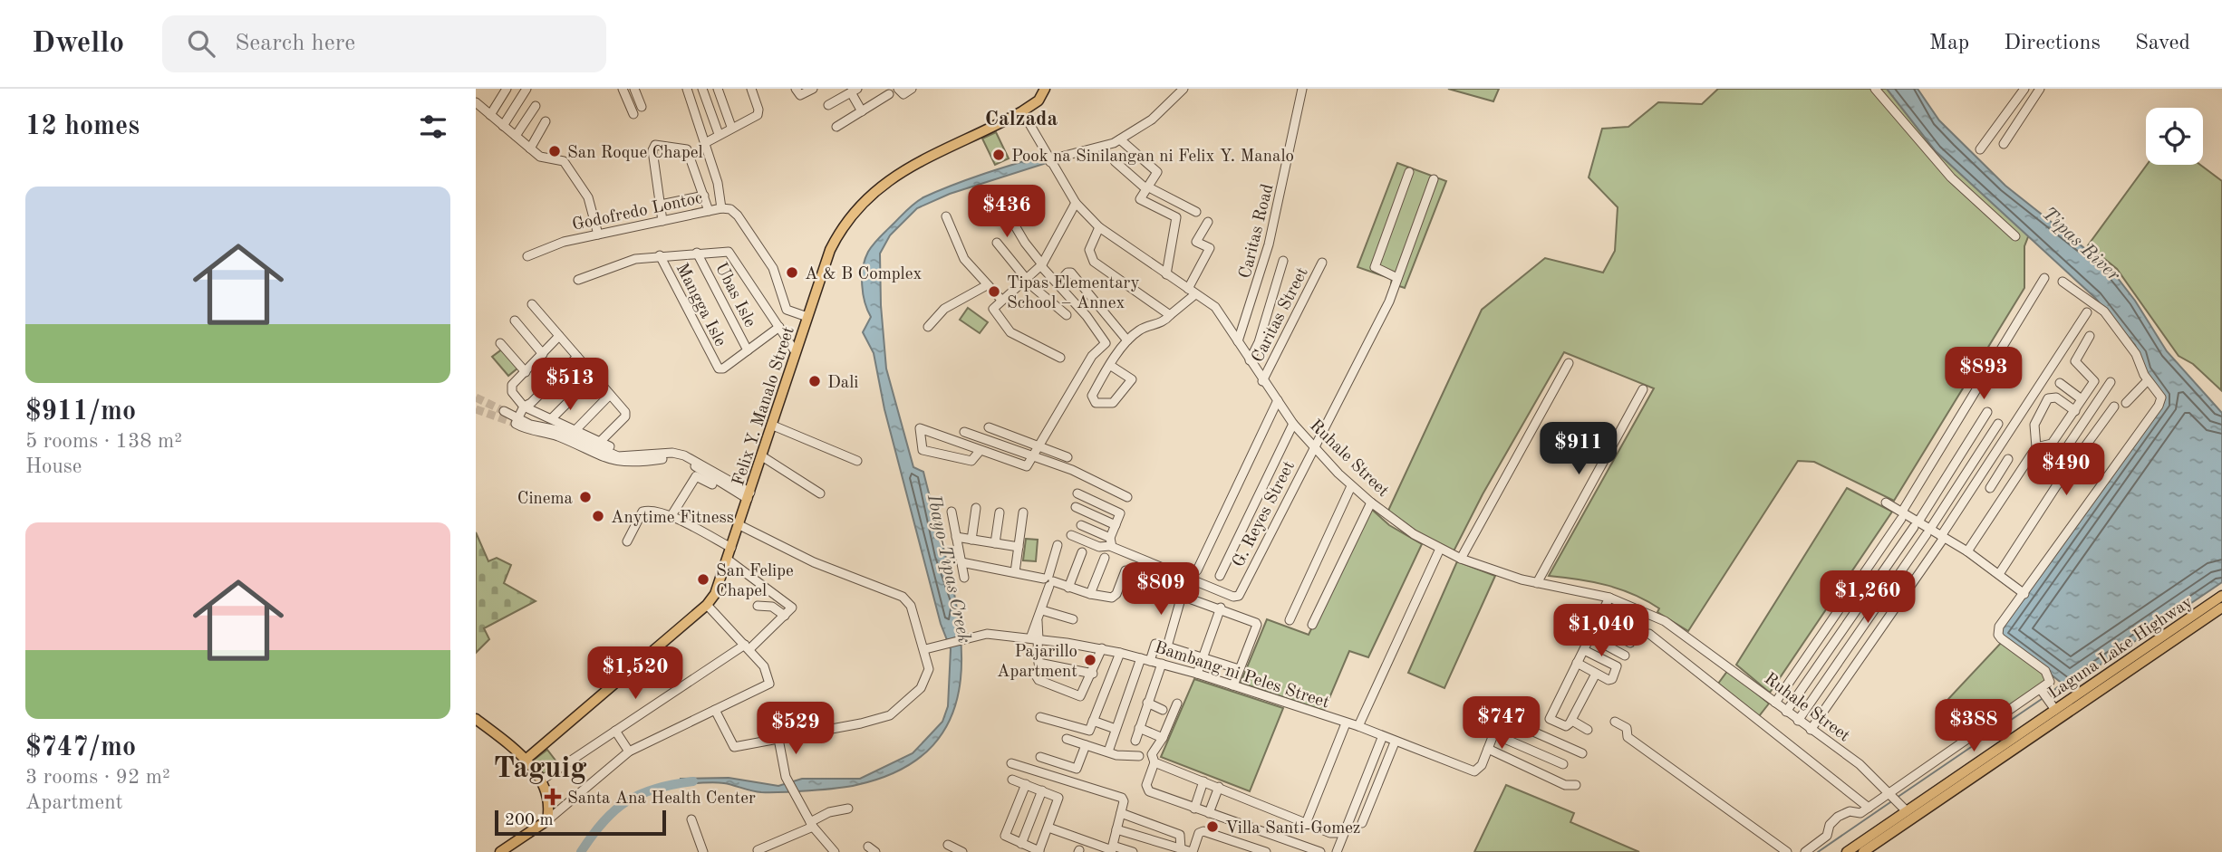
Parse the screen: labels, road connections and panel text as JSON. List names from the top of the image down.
{
  "streets": {
    "main road": ["Felix Y. Manalo Street", "Laguna Lake Highway"],
    "street": [
      "Godofredo Lontoc",
      "Caritas Road",
      "Ubas Isle",
      "Mangga Isle",
      "Caritas Street",
      "Ruhale Street",
      "G. Reyes Street",
      "Bambang ni Peles Street"
    ]
  },
  "crossings": [
    ["Godofredo Lontoc", "Felix Y. Manalo Street"],
    ["Caritas Road", "Ruhale Street"],
    ["Ubas Isle", "Mangga Isle"],
    ["Caritas Street", "Ruhale Street"],
    ["Felix Y. Manalo Street", "Ruhale Street"],
    ["Ruhale Street", "G. Reyes Street"],
    ["Ruhale Street", "Laguna Lake Highway"]
  ],
  "districts": ["Calzada", "Taguig"],
  "water": ["Tipas River", "Ibayo-Tipas Creek"],
  "places": {
    "other": [
      "San Roque Chapel",
      "Pook na Sinilangan ni Felix Y. Manalo",
      "A & B Complex",
      "Tipas Elementary School – Annex",
      "Dali",
      "Cinema",
      "Anytime Fitness",
      "San Felipe Chapel",
      "Pajarillo Apartment",
      "Villa Santi-Gomez"
    ],
    "health": ["Santa Ana Health Center"]
  },
  "scale_bar": "200 m",
  "page": {
    "header": "Dwello",
    "search": "Search here",
    "nav": ["Map", "Directions", "Saved"],
    "heading": "12 homes",
    "list": [
      {
        "name": "$911/mo",
        "note": "5 rooms · 138 m² · House"
      },
      {
        "name": "$747/mo",
        "note": "3 rooms · 92 m² · Apartment"
      }
    ],
    "price": [
      "$436",
      "$893",
      "$513",
      "$911",
      "$490",
      "$809",
      "$1,260",
      "$1,040",
      "$1,520",
      "$747",
      "$388",
      "$529"
    ],
    "scale": "200 m"
  }
}
